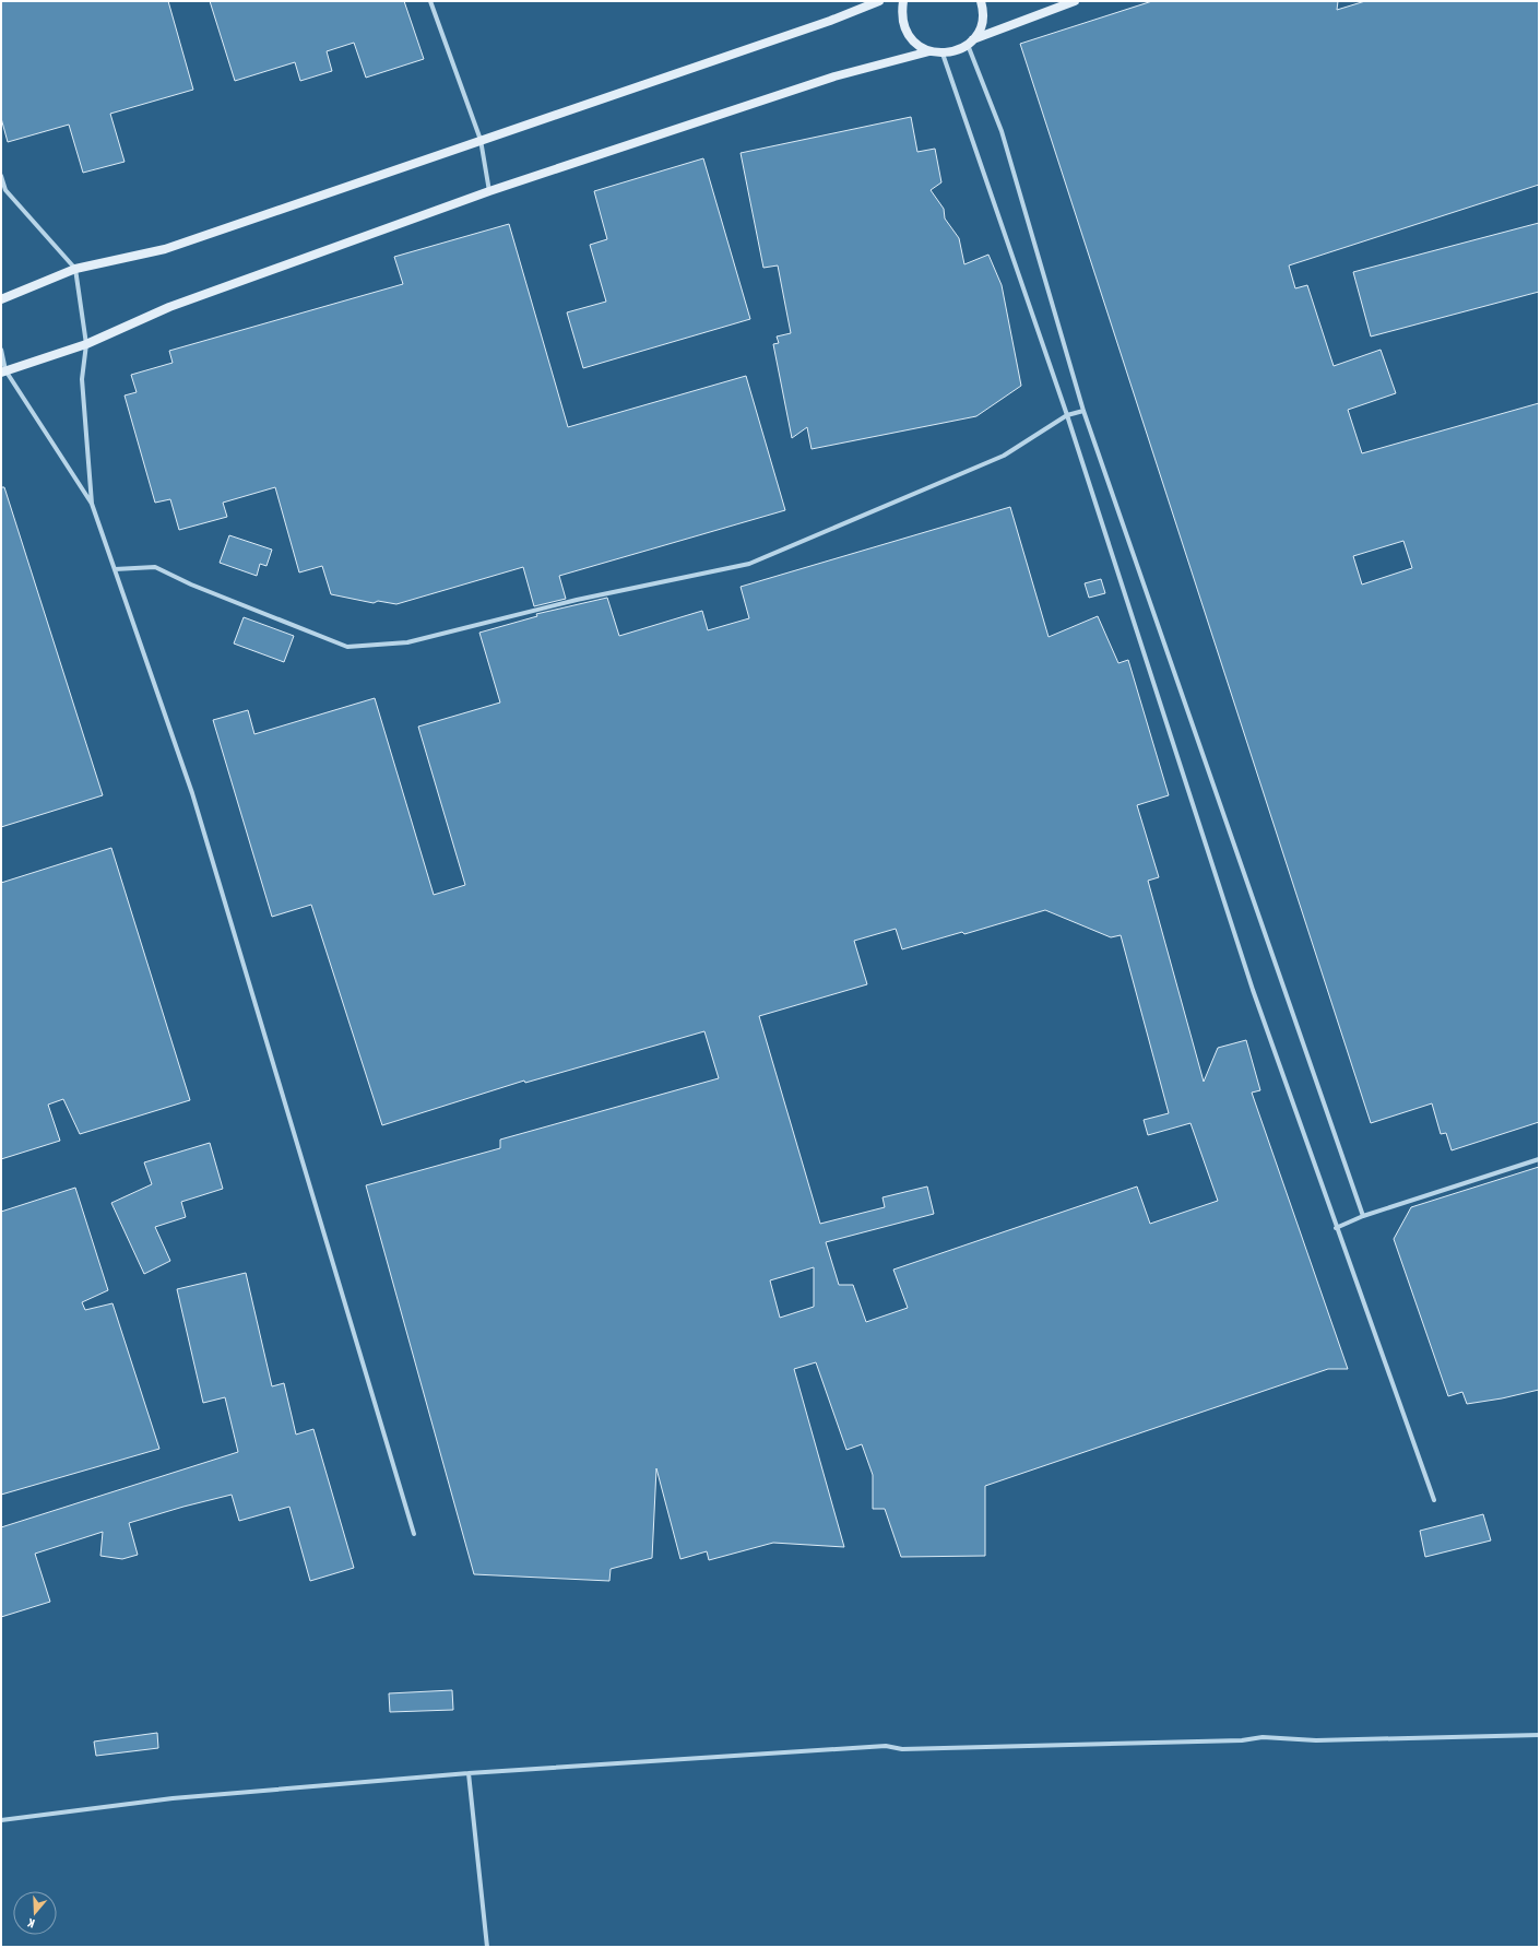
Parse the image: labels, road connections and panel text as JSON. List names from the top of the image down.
{
  "north": "bottom"
}
